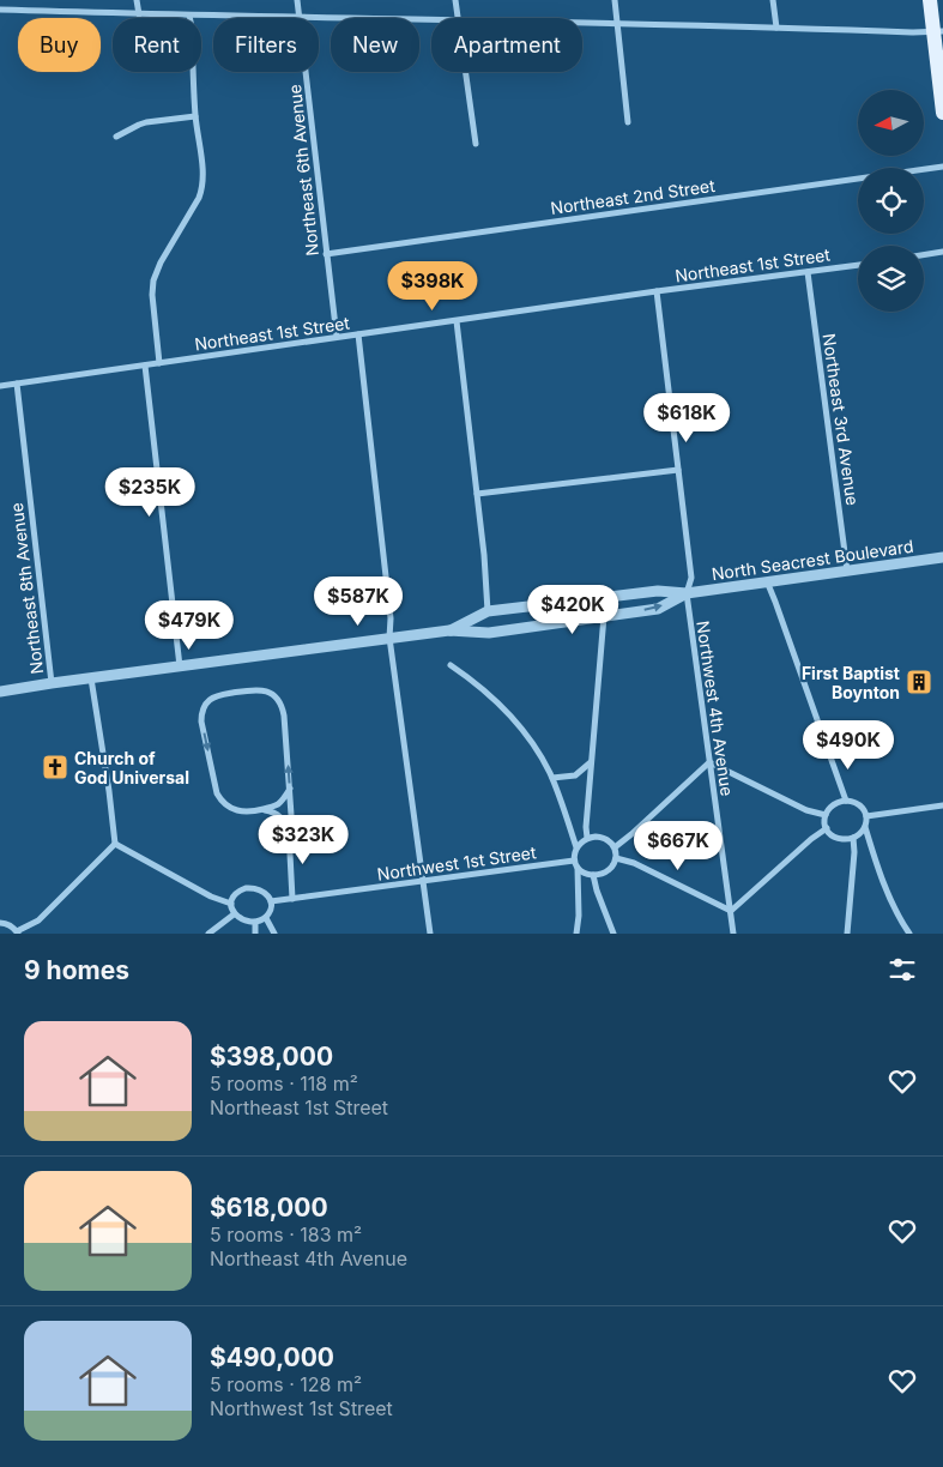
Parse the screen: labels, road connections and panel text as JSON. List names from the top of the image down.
{
  "streets": {
    "street": [
      "Northeast 6th Avenue",
      "Northeast 2nd Street",
      "Northeast 1st Street",
      "Northeast 3rd Avenue",
      "North Seacrest Boulevard",
      "Northeast 8th Avenue",
      "Northwest 4th Avenue",
      "Northwest 1st Street"
    ]
  },
  "crossings": [
    ["Northeast 6th Avenue", "Northeast 2nd Street"],
    ["Northeast 6th Avenue", "Northeast 1st Street"],
    ["Northeast 1st Street", "Northeast 3rd Avenue"],
    ["Northeast 1st Street", "Northeast 8th Avenue"],
    ["Northeast 1st Street", "Northwest 4th Avenue"],
    ["Northeast 3rd Avenue", "North Seacrest Boulevard"],
    ["North Seacrest Boulevard", "Northeast 8th Avenue"],
    ["North Seacrest Boulevard", "Northwest 4th Avenue"]
  ],
  "places": {
    "building": ["First Baptist Boynton"],
    "church": ["Church of God Universal"]
  },
  "north": "left",
  "page": {
    "chip": [
      "Buy",
      "Rent",
      "Filters",
      "New",
      "Apartment"
    ],
    "price": [
      "$398K",
      "$618K",
      "$235K",
      "$587K",
      "$420K",
      "$479K",
      "$490K",
      "$323K",
      "$667K"
    ],
    "heading": "9 homes",
    "list": [
      {
        "name": "$398,000",
        "note": "5 rooms · 118 m² · Northeast 1st Street"
      },
      {
        "name": "$618,000",
        "note": "5 rooms · 183 m² · Northeast 4th Avenue"
      },
      {
        "name": "$490,000",
        "note": "5 rooms · 128 m² · Northwest 1st Street"
      }
    ]
  }
}
